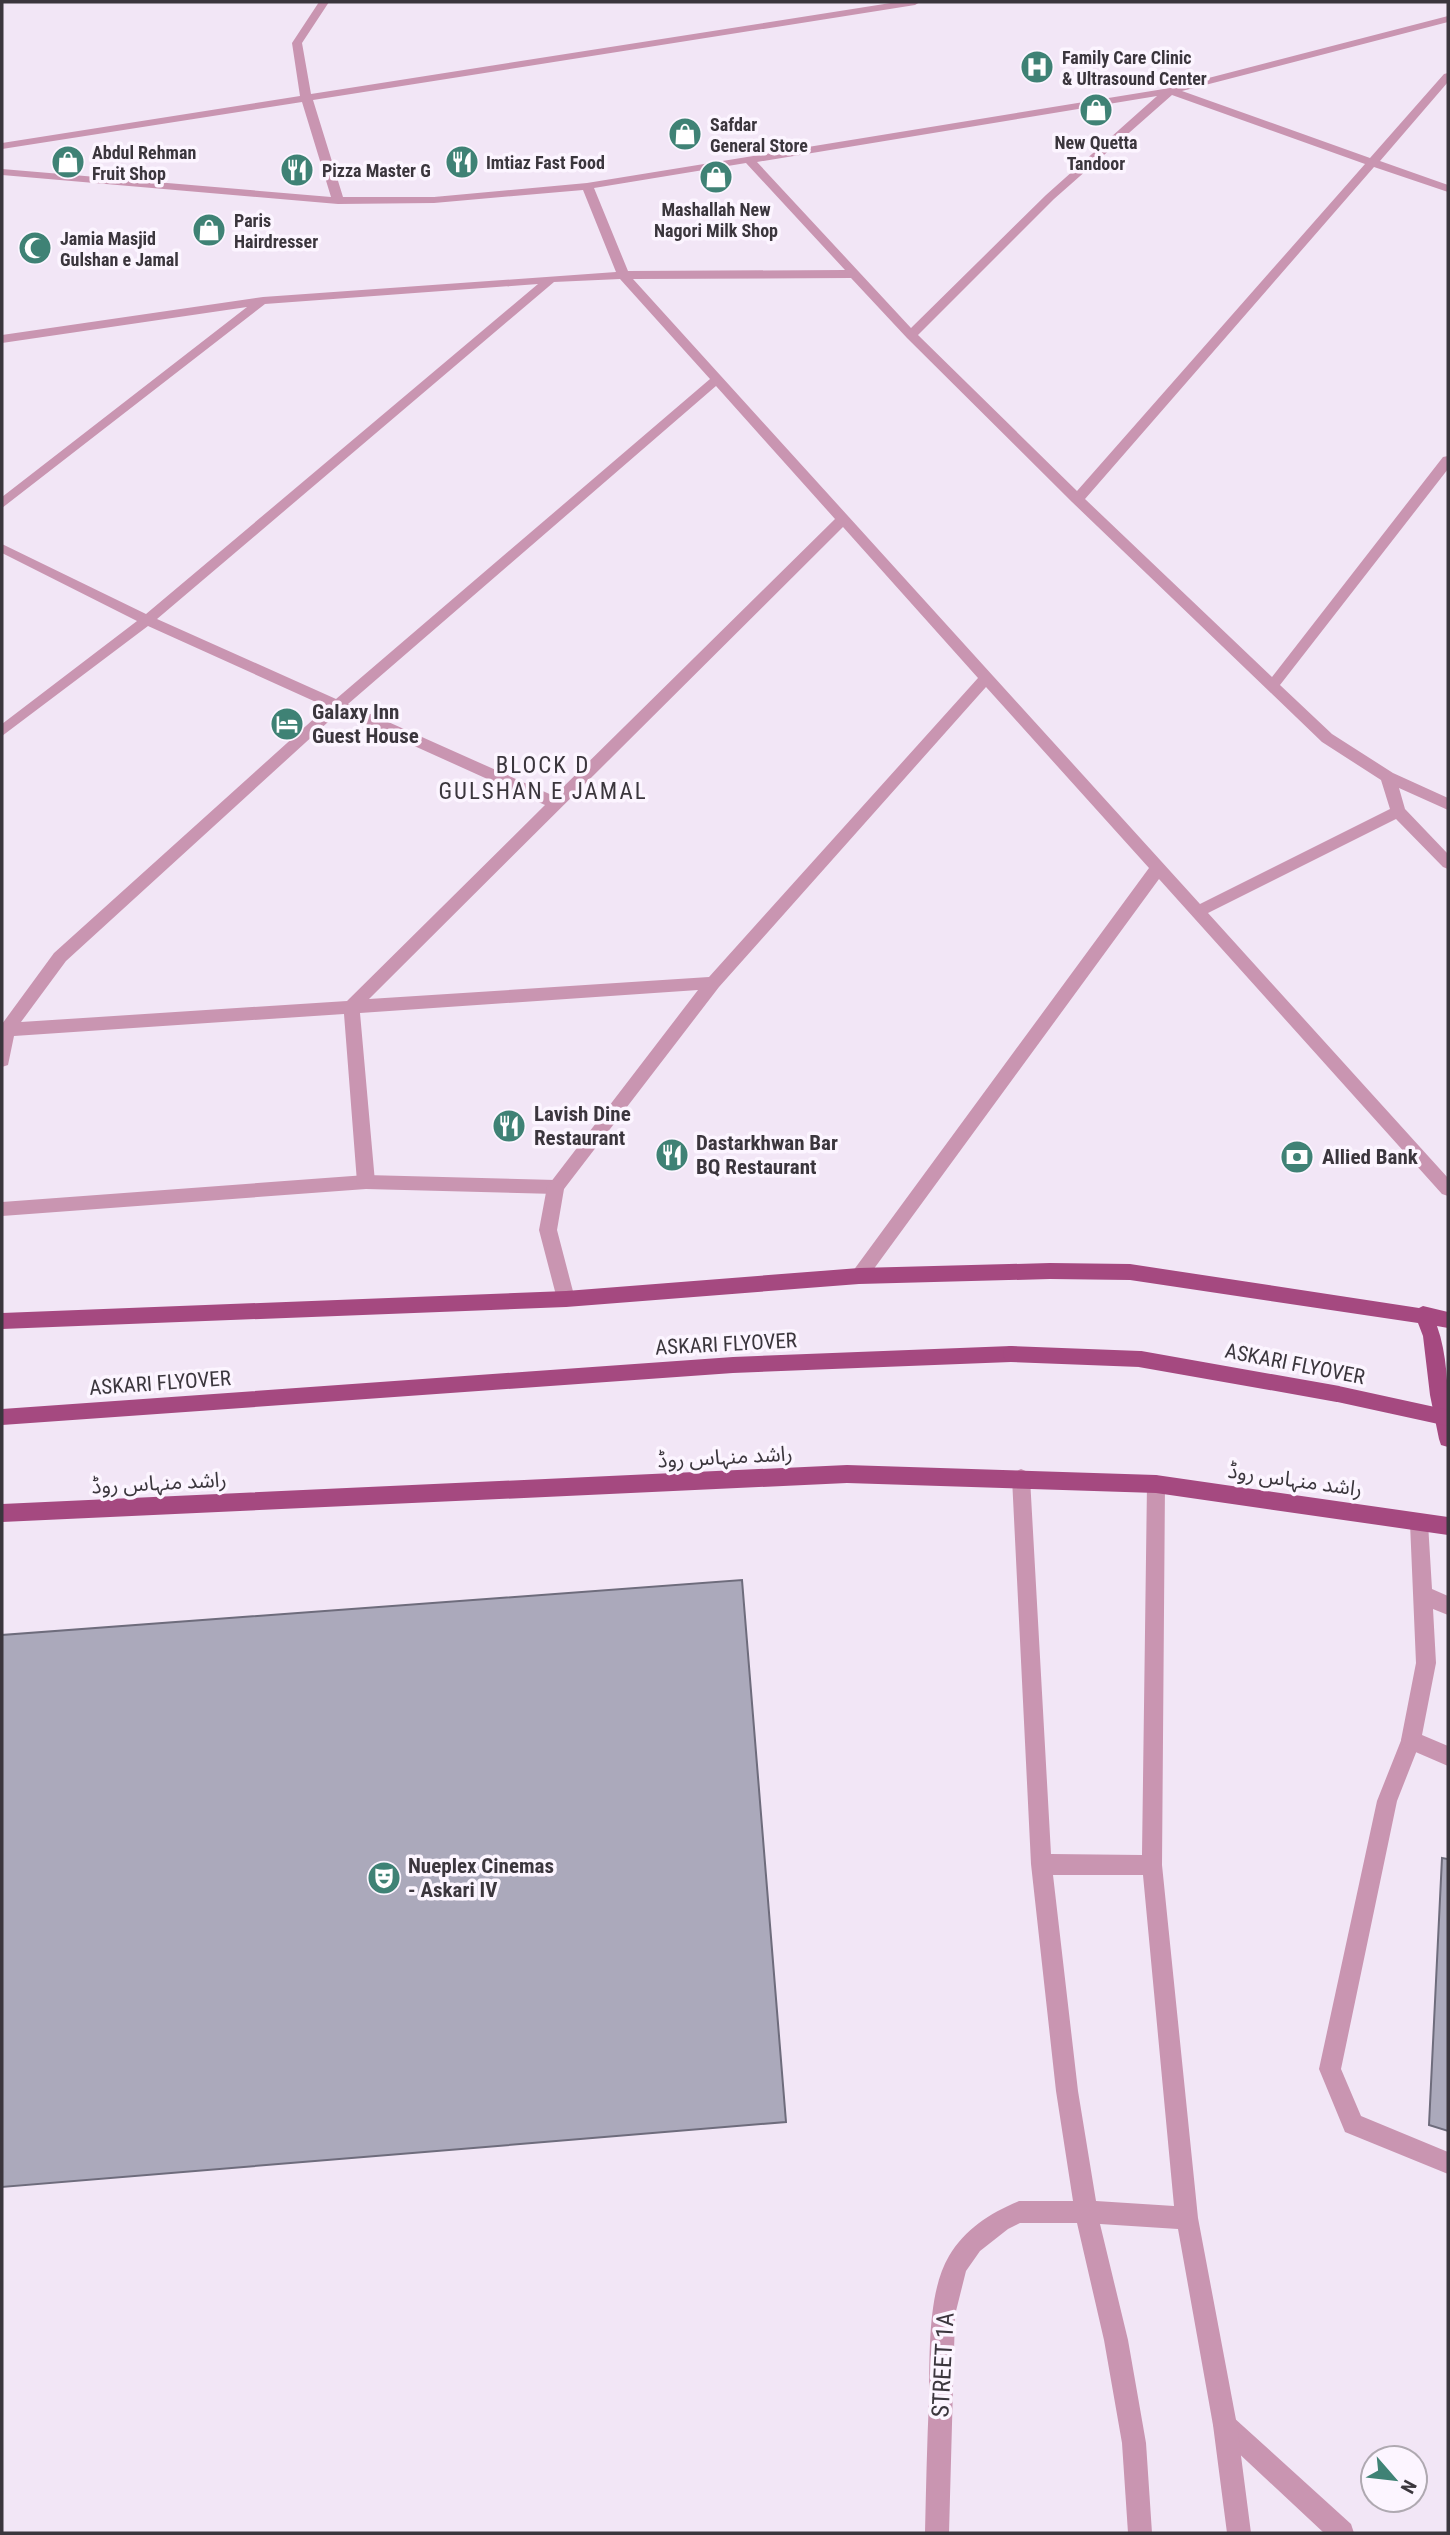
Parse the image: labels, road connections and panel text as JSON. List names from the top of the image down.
{
  "streets": {
    "main road": ["ASKARI FLYOVER", "راشد منہاس روڈ"],
    "street": ["STREET 1A"]
  },
  "districts": ["BLOCK D GULSHAN E JAMAL"],
  "places": {
    "hospital": ["Family Care Clinic & Ultrasound Center"],
    "shop": [
      "New Quetta Tandoor",
      "Safdar General Store",
      "Abdul Rehman Fruit Shop",
      "Mashallah New Nagori Milk Shop",
      "Paris Hairdresser"
    ],
    "restaurant": [
      "Imtiaz Fast Food",
      "Pizza Master G",
      "Lavish Dine Restaurant",
      "Dastarkhwan Bar BQ Restaurant"
    ],
    "mosque": ["Jamia Masjid Gulshan e Jamal"],
    "hotel": ["Galaxy Inn Guest House"],
    "bank": ["Allied Bank"],
    "theatre": ["Nueplex Cinemas - Askari IV"]
  },
  "north": "bottom right"
}
